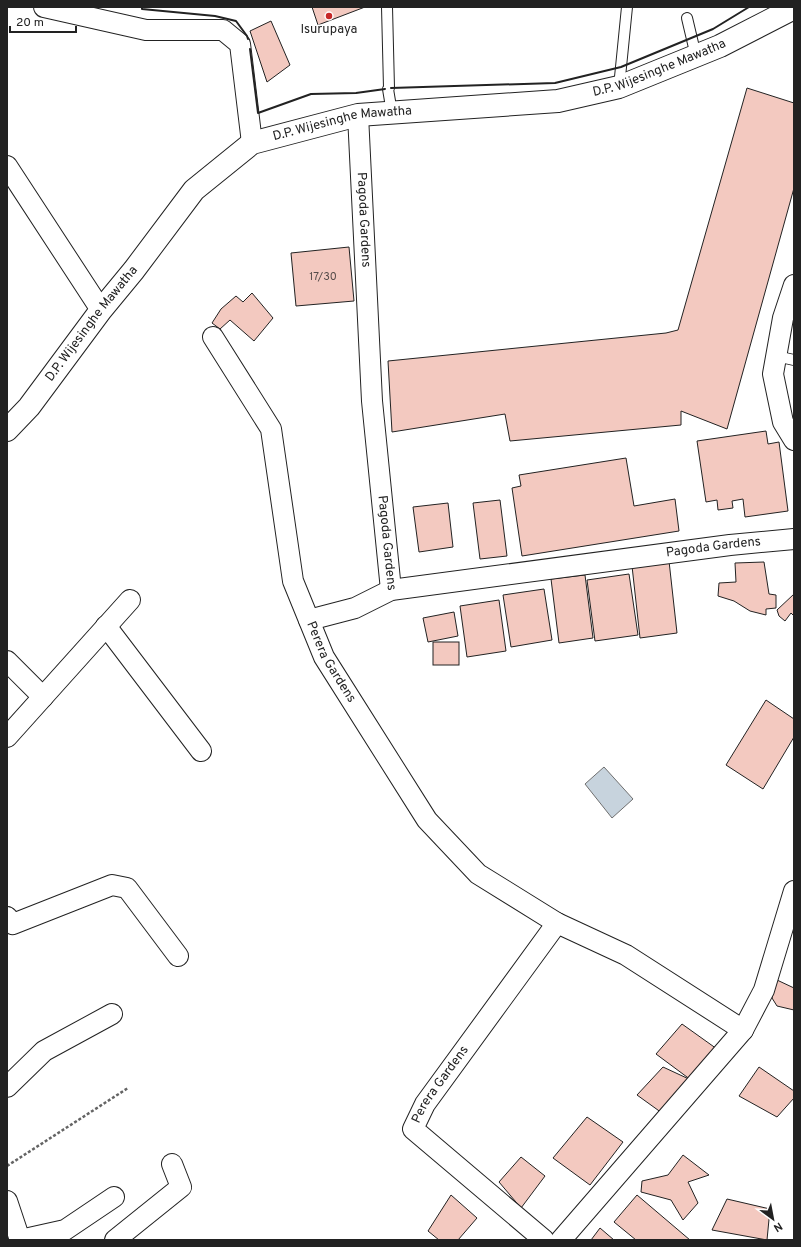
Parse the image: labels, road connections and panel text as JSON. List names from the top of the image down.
{
  "streets": {
    "main road": ["D.P. Wijesinghe Mawatha"],
    "street": ["Pagoda Gardens", "Perera Gardens"]
  },
  "crossings": [
    ["D.P. Wijesinghe Mawatha", "Pagoda Gardens"]
  ],
  "places": ["Isurupaya"],
  "house_numbers": ["17/30"],
  "scale_bar": "20 m",
  "north": "bottom right"
}
